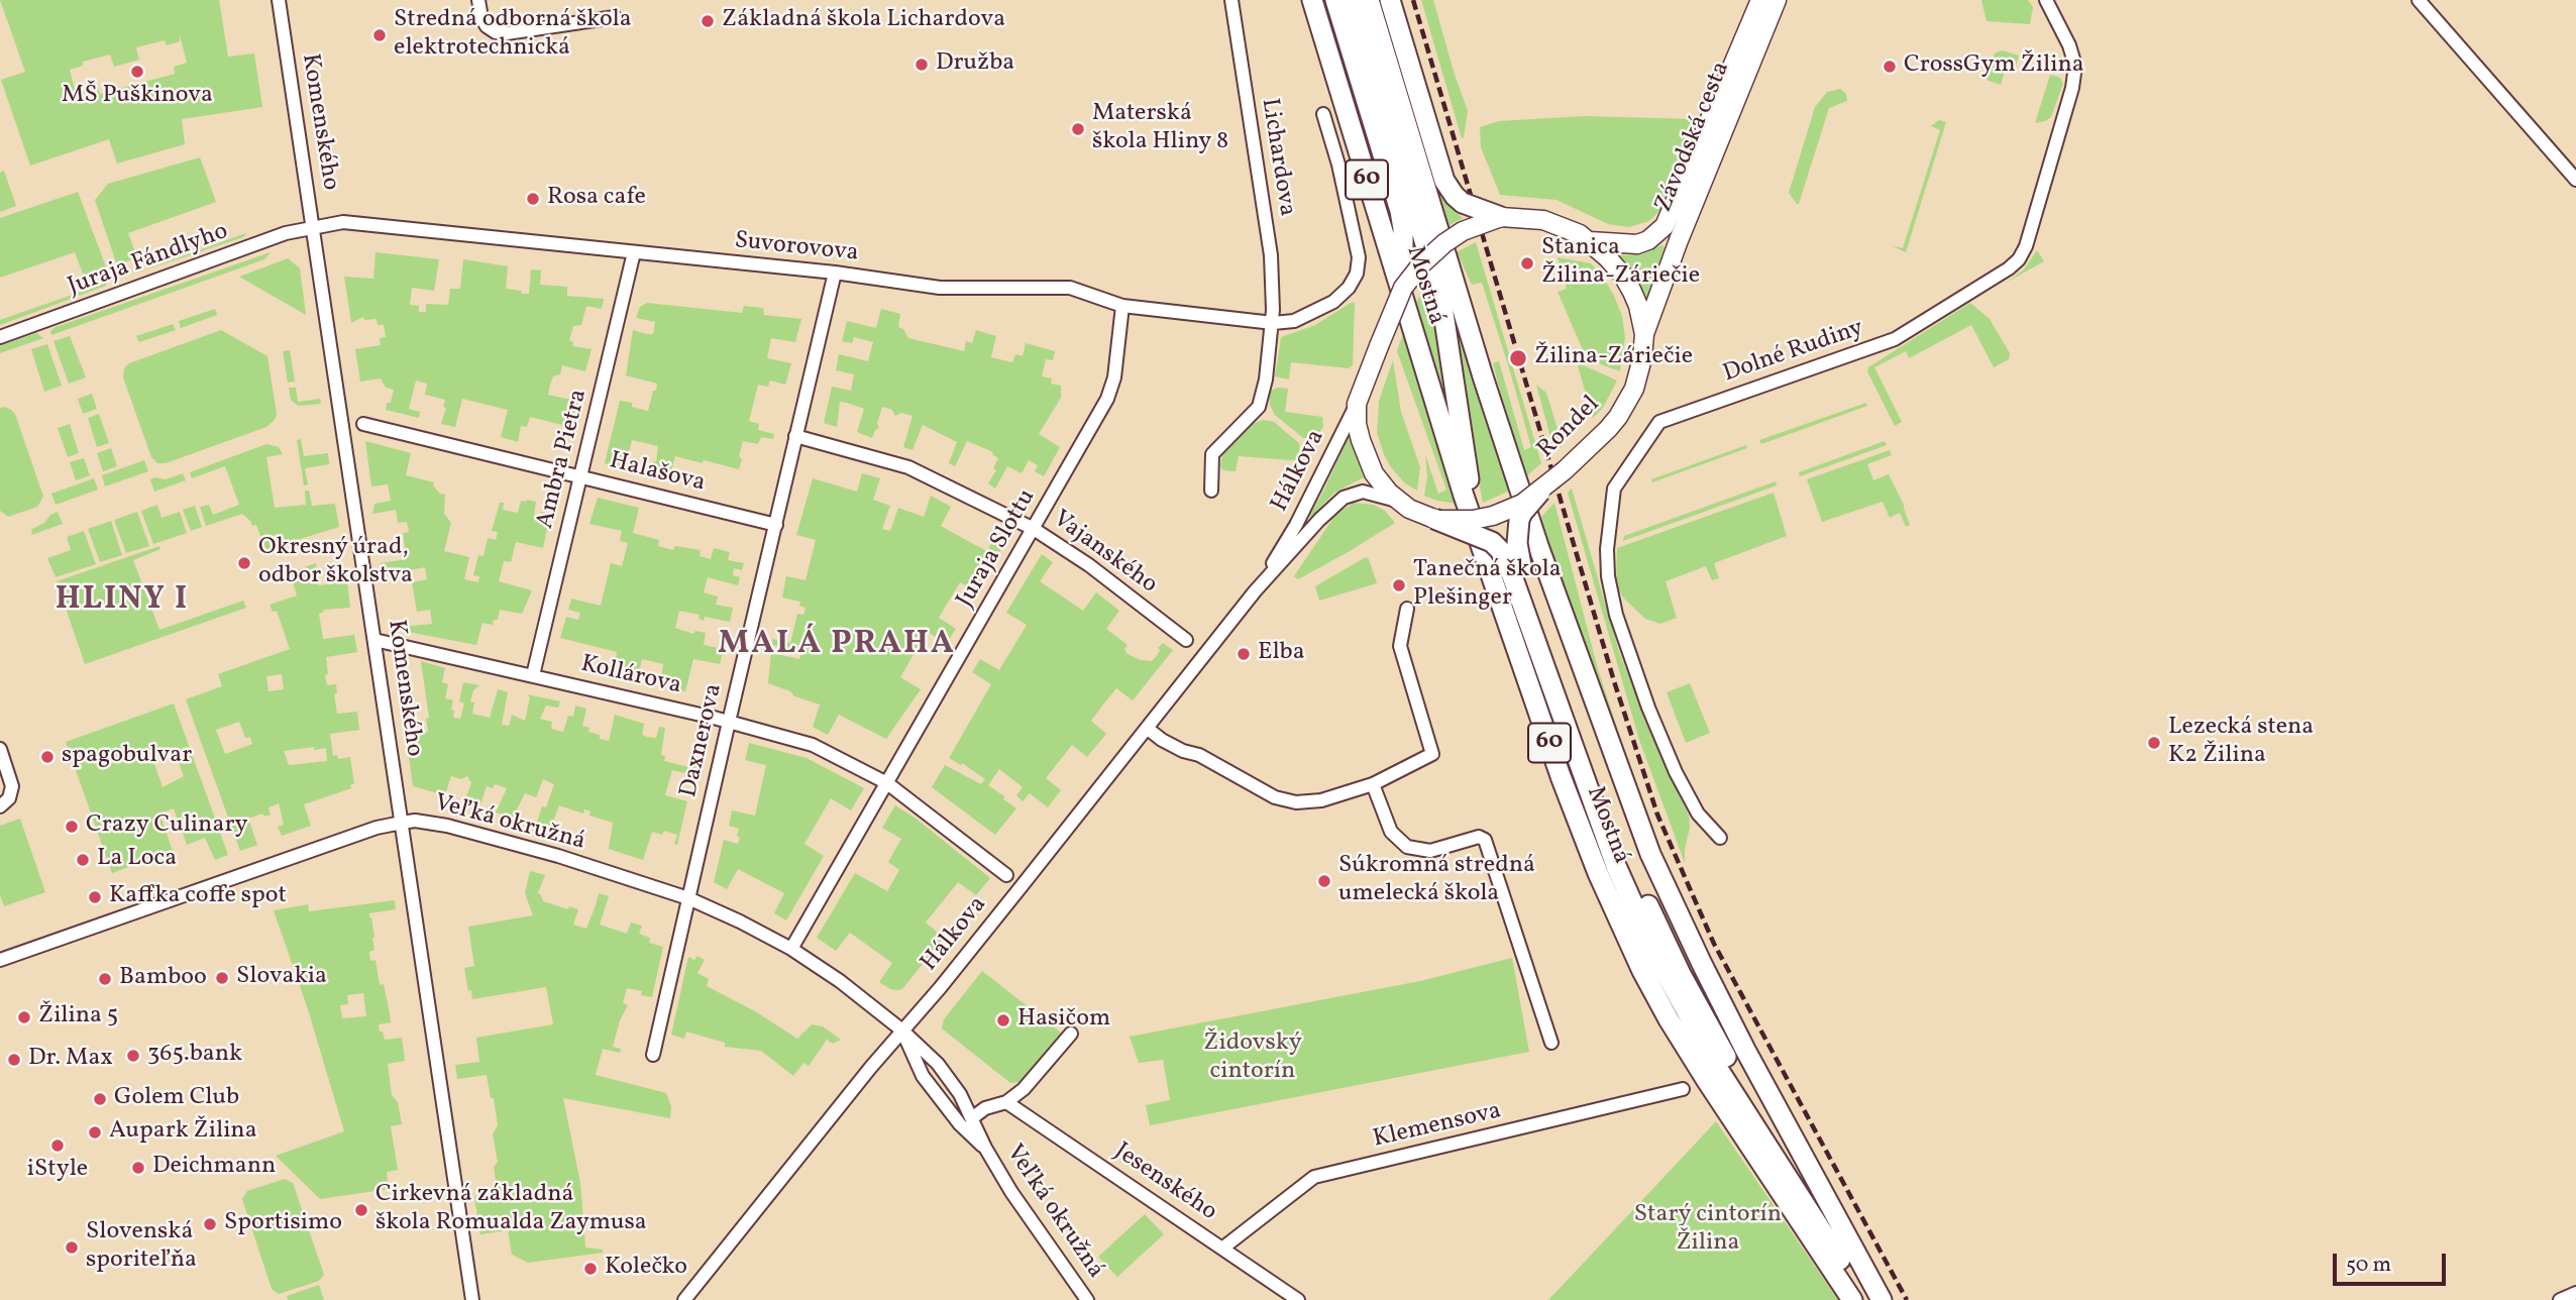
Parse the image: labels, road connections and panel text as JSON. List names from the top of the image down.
{
  "streets": {
    "main road": ["60", "Mostná"],
    "street": [
      "Komenského",
      "Závodská cesta",
      "Lichardova",
      "Suvorovova",
      "Juraja Fándlyho",
      "Dolné Rudiny",
      "Rondel",
      "Ambra Pietra",
      "Hálkova",
      "Halašova",
      "Juraja Slottu",
      "Vajanského",
      "Kollárova",
      "Daxnerova",
      "Veľká okružná",
      "Klemensova",
      "Jesenského"
    ]
  },
  "crossings": [
    ["Komenského", "Suvorovova"],
    ["Komenského", "Juraja Fándlyho"],
    ["Komenského", "Kollárova"],
    ["Komenského", "Veľká okružná"],
    ["Závodská cesta", "Rondel"],
    ["Lichardova", "Suvorovova"],
    ["Suvorovova", "Juraja Fándlyho"],
    ["Suvorovova", "Ambra Pietra"],
    ["Suvorovova", "Juraja Slottu"],
    ["Suvorovova", "Daxnerova"],
    ["Rondel", "Hálkova"],
    ["Ambra Pietra", "Halašova"],
    ["Ambra Pietra", "Kollárova"],
    ["Hálkova", "Veľká okružná"],
    ["Halašova", "Daxnerova"],
    ["Juraja Slottu", "Vajanského"],
    ["Juraja Slottu", "Kollárova"],
    ["Juraja Slottu", "Veľká okružná"],
    ["Vajanského", "Daxnerova"],
    ["Kollárova", "Daxnerova"],
    ["Daxnerova", "Veľká okružná"],
    ["Klemensova", "Jesenského"]
  ],
  "districts": ["HLINY I", "MALÁ PRAHA"],
  "parks": ["Židovský cintorín", "Starý cintorín Žilina"],
  "places": [
    "Základná škola Lichardova",
    "Stredná odborná škola elektrotechnická",
    "Družba",
    "CrossGym Žilina",
    "MŠ Puškinova",
    "Materská škola Hliny 8",
    "Rosa cafe",
    "Stanica Žilina-Záriečie",
    "Žilina-Záriečie",
    "Okresný úrad, odbor školstva",
    "Tanečná škola Plešinger",
    "Elba",
    "Lezecká stena K2 Žilina",
    "spagobulvar",
    "Crazy Culinary",
    "La Loca",
    "Súkromná stredná umelecká škola",
    "Kaffka coffe spot",
    "Slovakia",
    "Bamboo",
    "Žilina 5",
    "Hasičom",
    "365.bank",
    "Dr. Max",
    "Golem Club",
    "Aupark Žilina",
    "iStyle",
    "Deichmann",
    "Cirkevná základná škola Romualda Zaymusa",
    "Sportisimo",
    "Slovenská sporiteľňa",
    "Kolečko"
  ],
  "scale_bar": "50 m"
}
